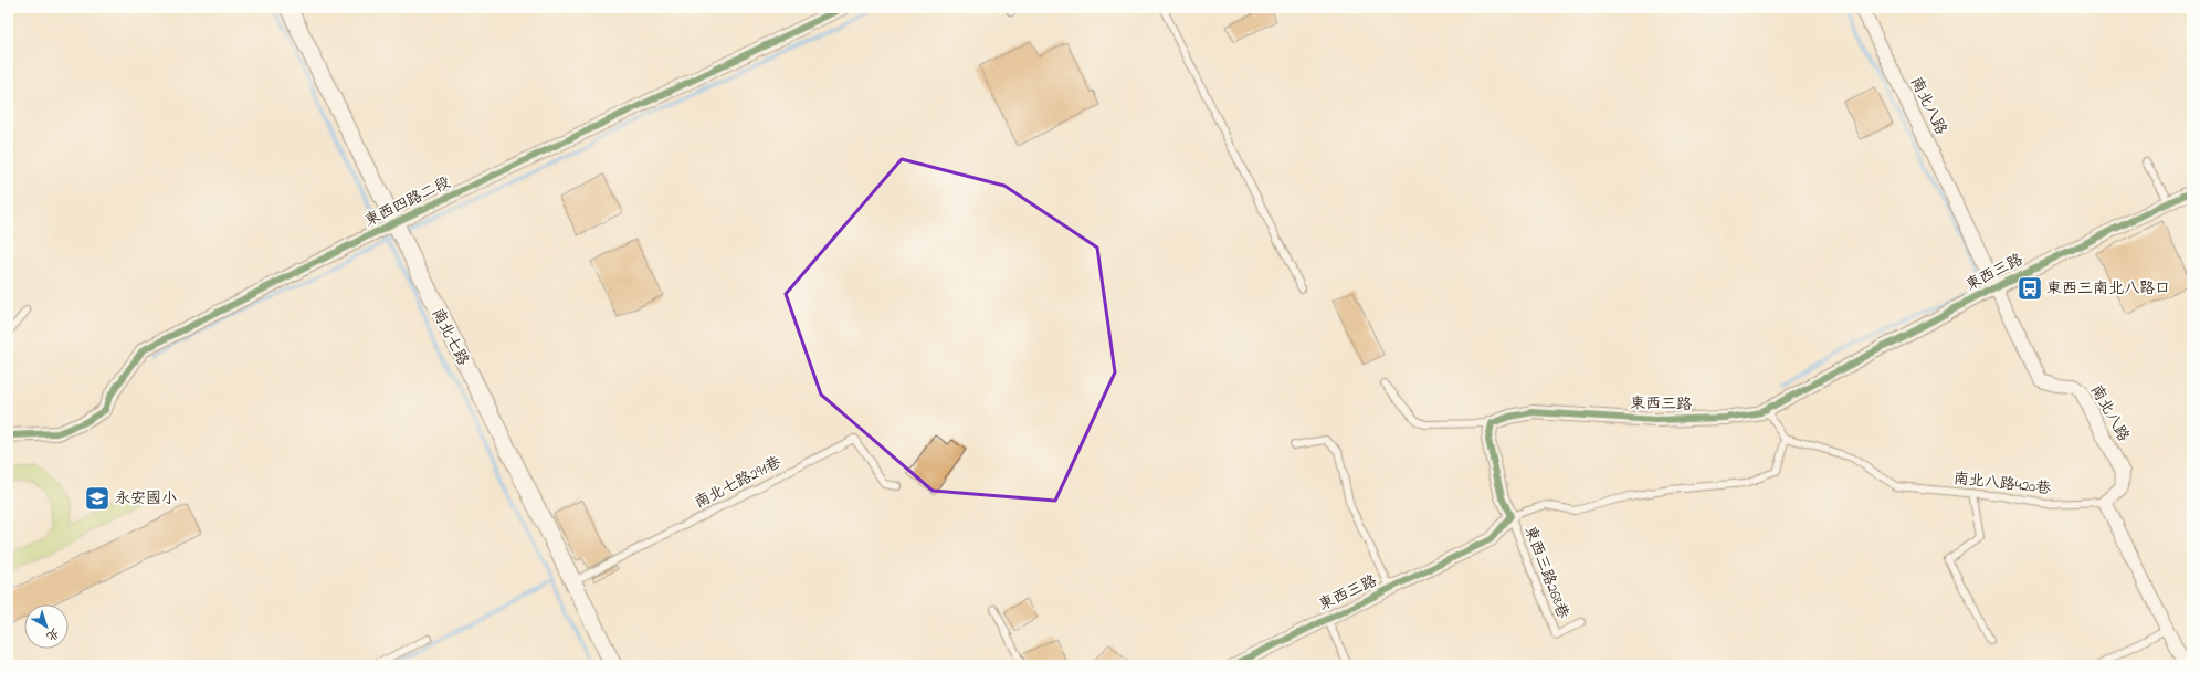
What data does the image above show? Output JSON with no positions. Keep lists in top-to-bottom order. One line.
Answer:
{"streets":{"street":["南北八路","東西四路二段","東西三路","南北七路"],"lane":["南北七路291巷","南北八路420巷","東西三路268巷"]},"crossings":[["南北八路","東西三路"],["南北八路","南北八路420巷"],["東西四路二段","南北七路"],["東西三路","東西三路268巷"],["南北七路","南北七路291巷"]],"places":{"bus stop":["東西三南北八路口"],"school or university":["永安國小"]},"north":"bottom right"}
